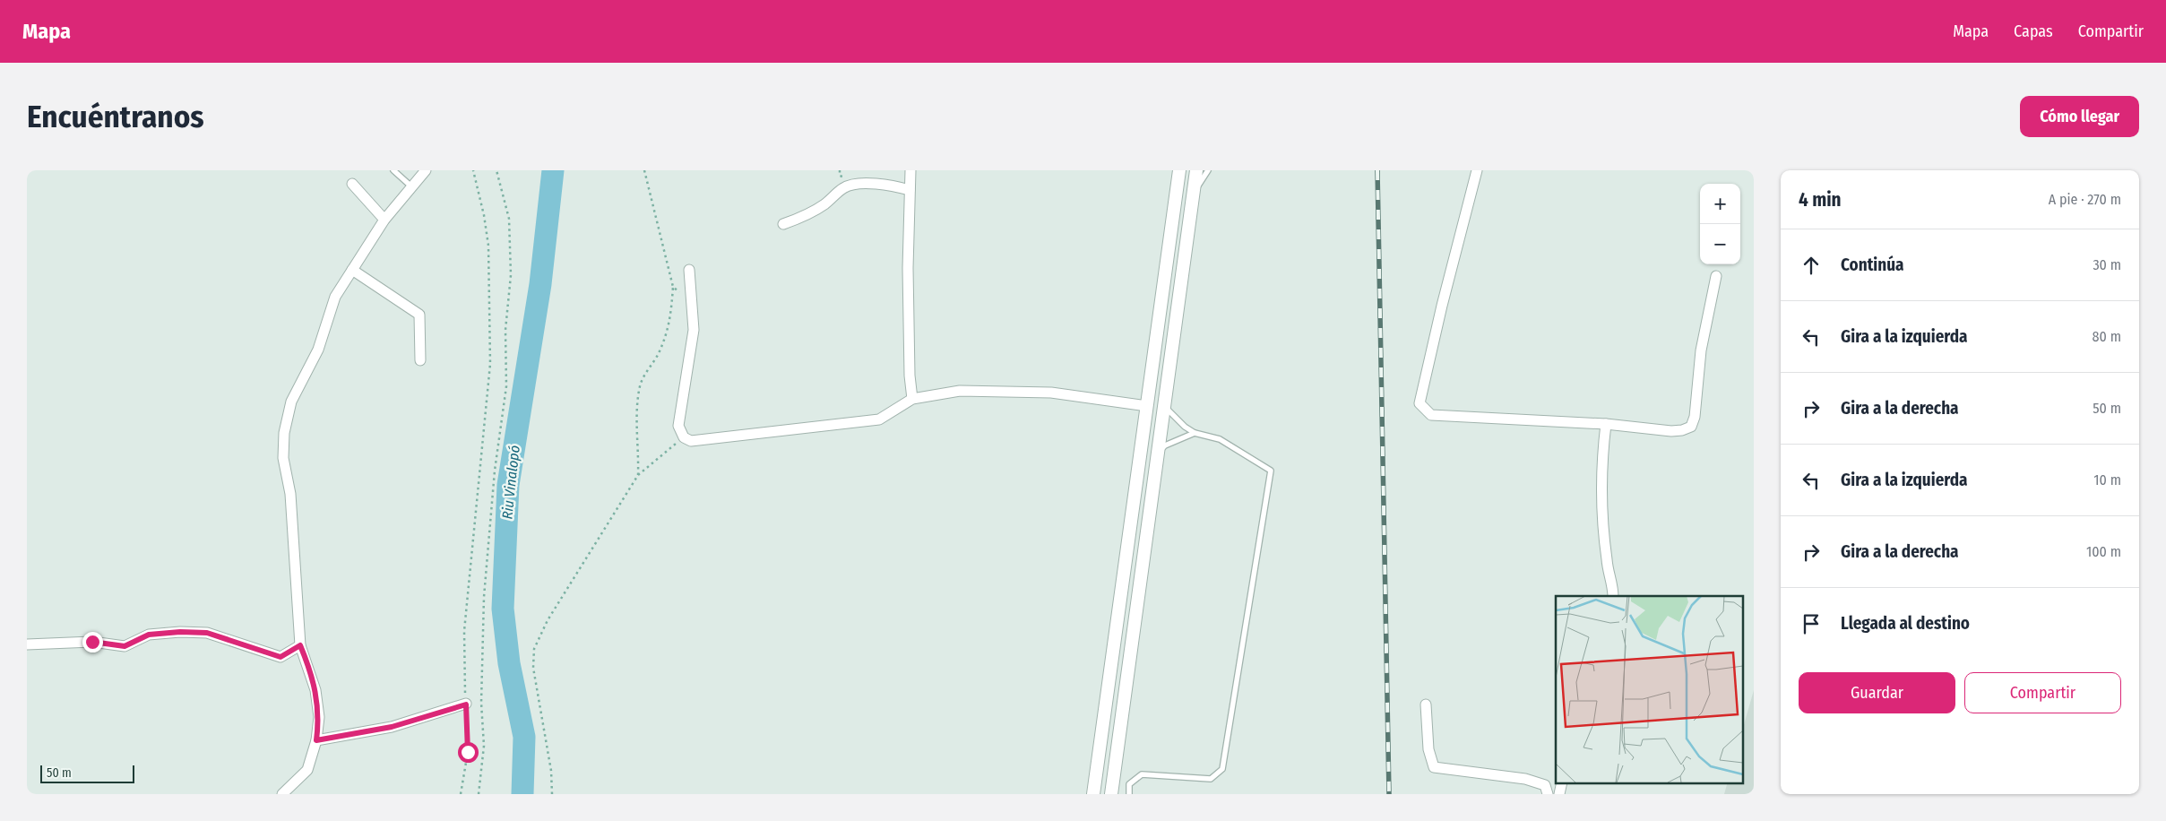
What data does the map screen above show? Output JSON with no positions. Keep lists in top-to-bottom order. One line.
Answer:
{"water":["Riu Vinalopó"],"scale_bar":"50 m","page":{"header":"Mapa","nav":["Mapa","Capas","Compartir"],"buttons":["Cómo llegar",["Guardar","Compartir"]],"title":"Encuéntranos","heading":["4 min","A pie · 270 m"],"map_buttons":["+","−"],"list":[["Continúa","30 m"],["Gira a la izquierda","80 m"],["Gira a la derecha","50 m"],["Gira a la izquierda","10 m"],["Gira a la derecha","100 m"],"Llegada al destino"],"scale":"50 m"}}
